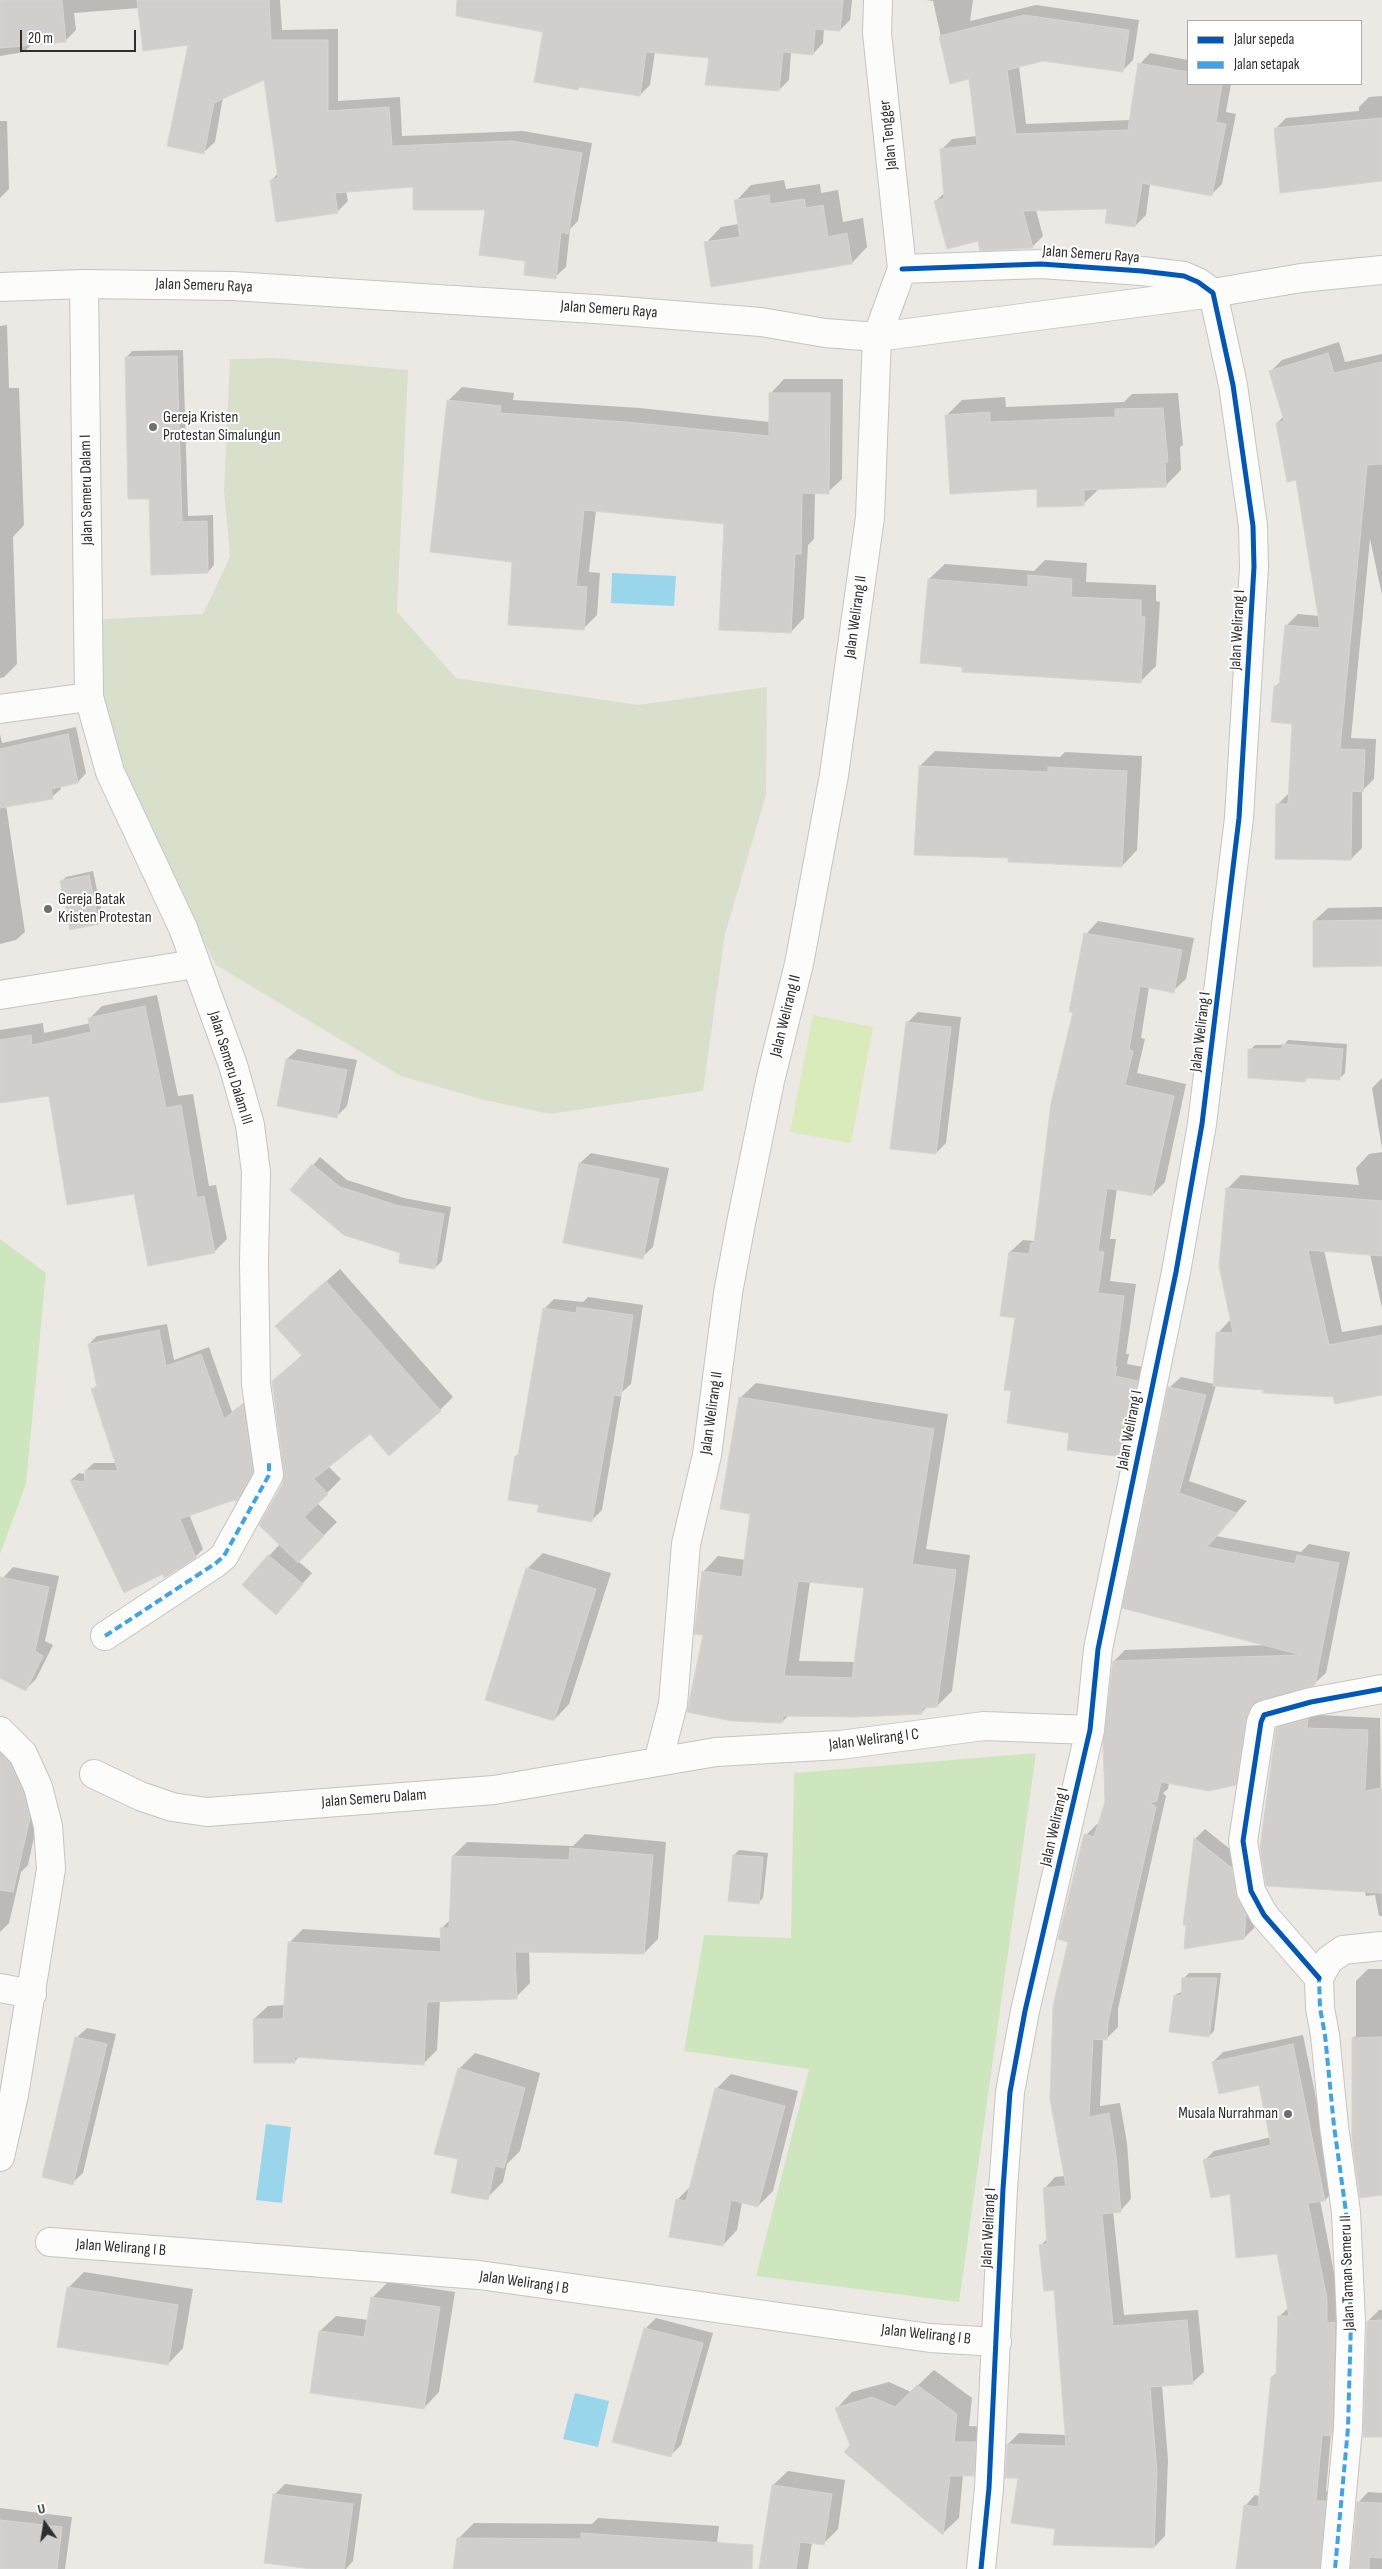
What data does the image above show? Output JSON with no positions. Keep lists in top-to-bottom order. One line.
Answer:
{"streets":{"street":["Jalan Tengger","Jalan Semeru Raya","Jalan Semeru Dalam I","Jalan Welirang II","Jalan Welirang I","Jalan Semeru Dalam III","Jalan Welirang I C","Jalan Semeru Dalam","Jalan Welirang I B","Jalan Taman Semeru II"]},"crossings":[["Jalan Tengger","Jalan Semeru Raya"],["Jalan Tengger","Jalan Welirang II"],["Jalan Semeru Raya","Jalan Semeru Dalam I"],["Jalan Semeru Raya","Jalan Welirang II"],["Jalan Semeru Raya","Jalan Welirang I"],["Jalan Semeru Dalam I","Jalan Semeru Dalam III"],["Jalan Welirang II","Jalan Welirang I C"],["Jalan Welirang II","Jalan Semeru Dalam"],["Jalan Welirang I","Jalan Welirang I C"],["Jalan Welirang I","Jalan Welirang I B"],["Jalan Welirang I C","Jalan Semeru Dalam"]],"places":["Gereja Kristen Protestan Simalungun","Gereja Batak Kristen Protestan","Musala Nurrahman"],"legend":["Jalur sepeda","Jalan setapak"],"scale_bar":"20 m","north":"top"}
